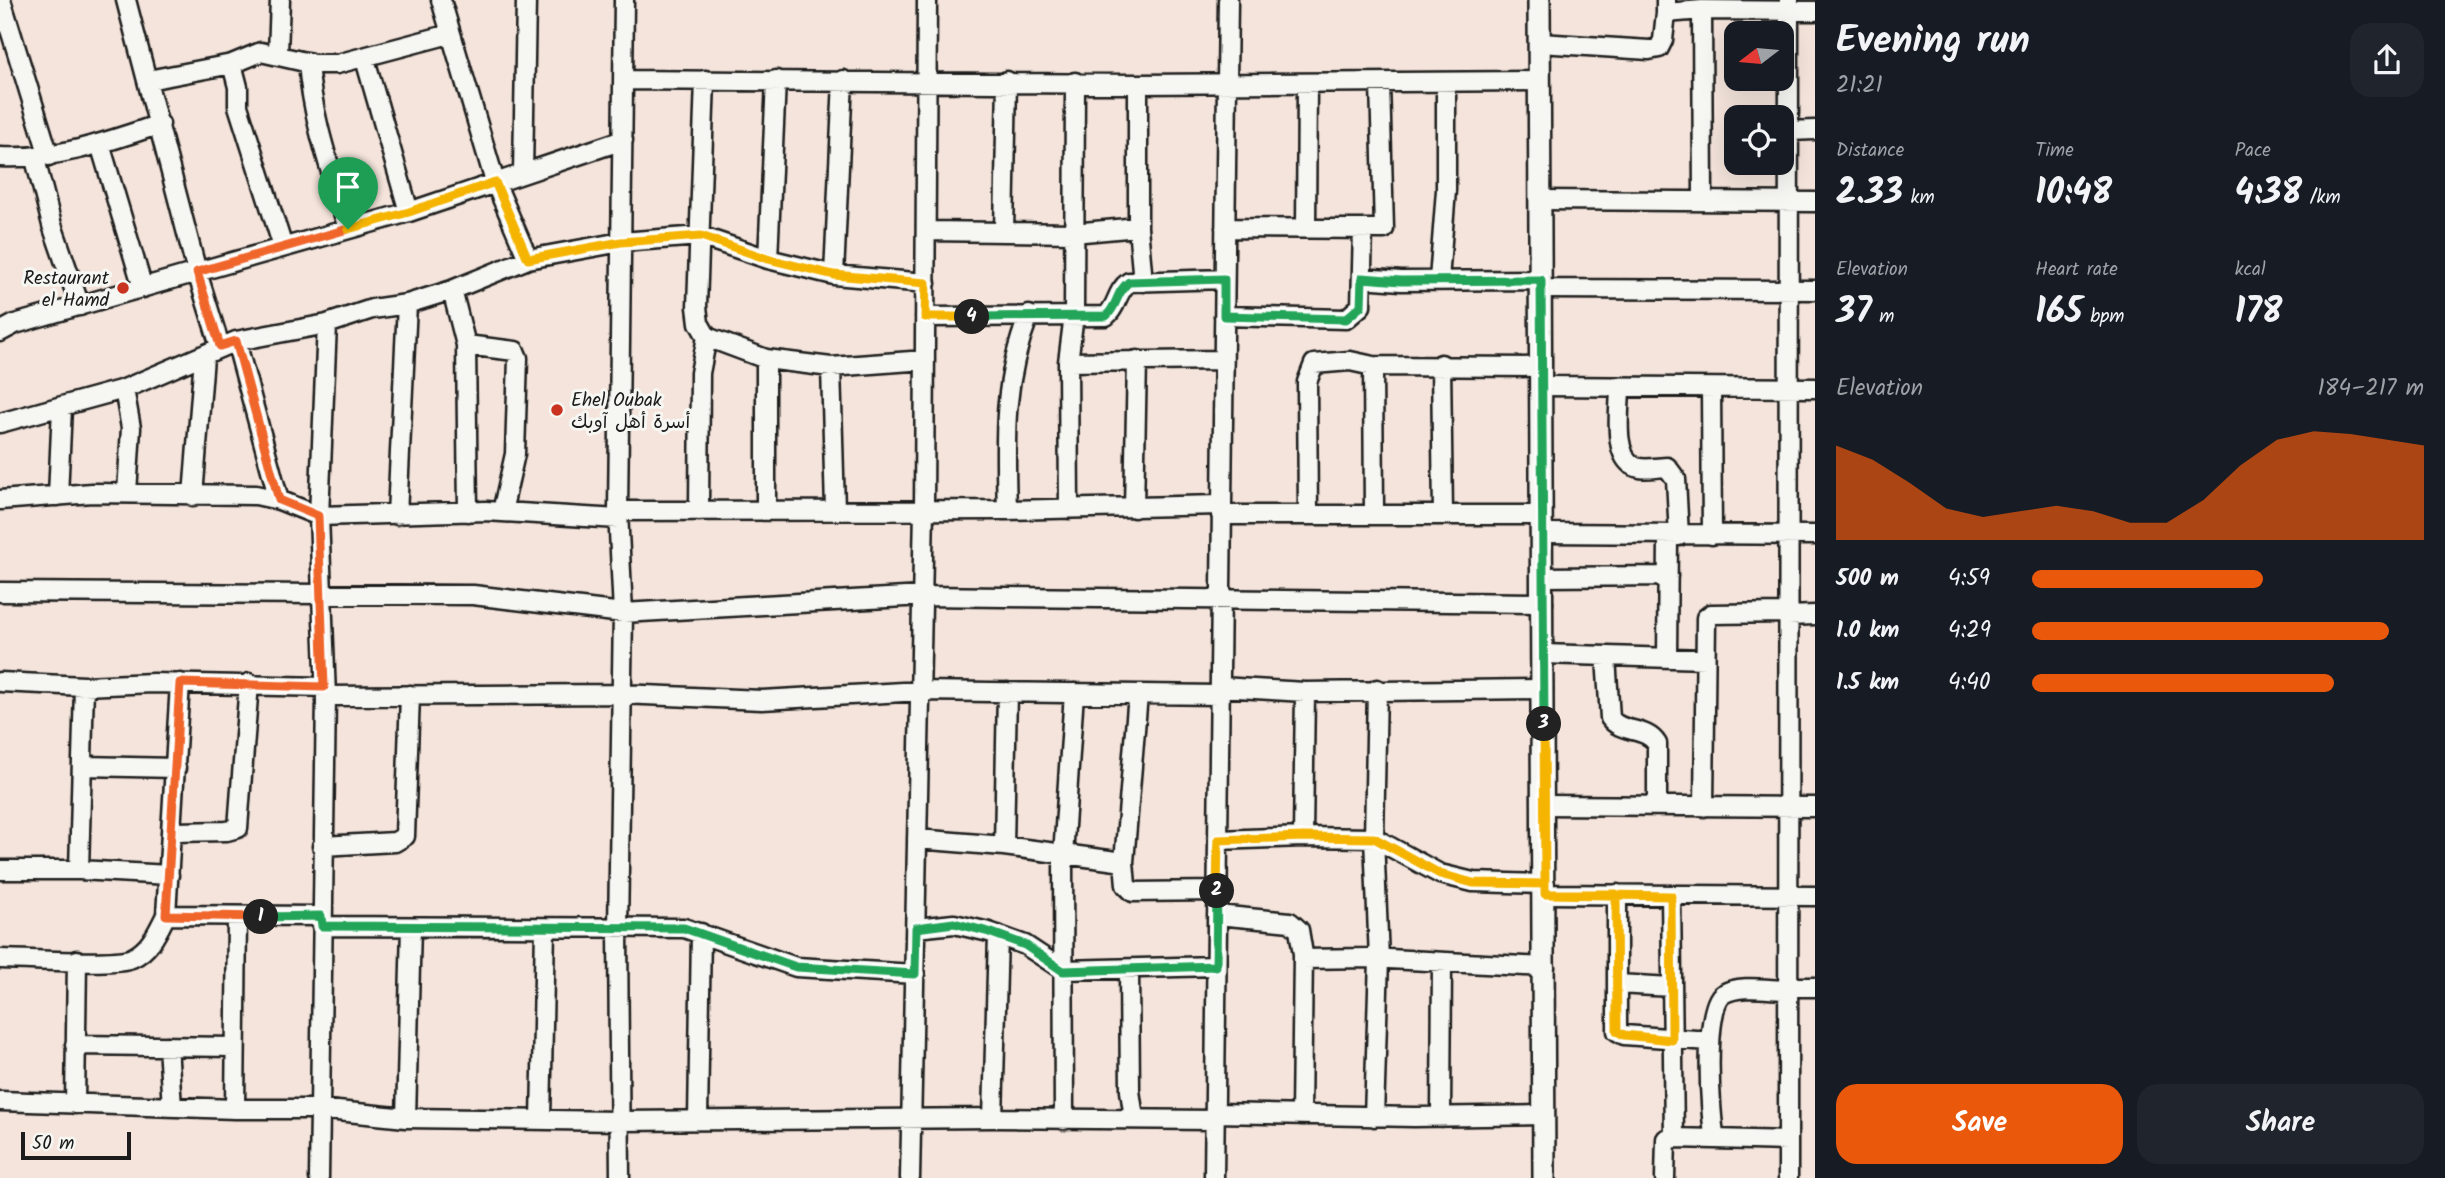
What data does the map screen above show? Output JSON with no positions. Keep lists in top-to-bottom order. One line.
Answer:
{"places":["Restaurant el Hamd","Ehel Oubak أسرة أهل آوبك"],"scale_bar":"50 m","north":"left","page":{"heading":["Evening run","21:21"],"stats":[["Distance","2.33 km"],["Time","10:48"],["Pace","4:38 /km"],["Elevation","37 m"],["Heart rate","165 bpm"],["kcal","178"]],"pins":["4","3","2","1"],"chart":["Elevation","184–217 m"],"list":[{"name":"500 m","note":"4:59"},{"name":"1.0 km","note":"4:29"},{"name":"1.5 km","note":"4:40"}],"buttons":["Save","Share"],"scale":"50 m"}}
